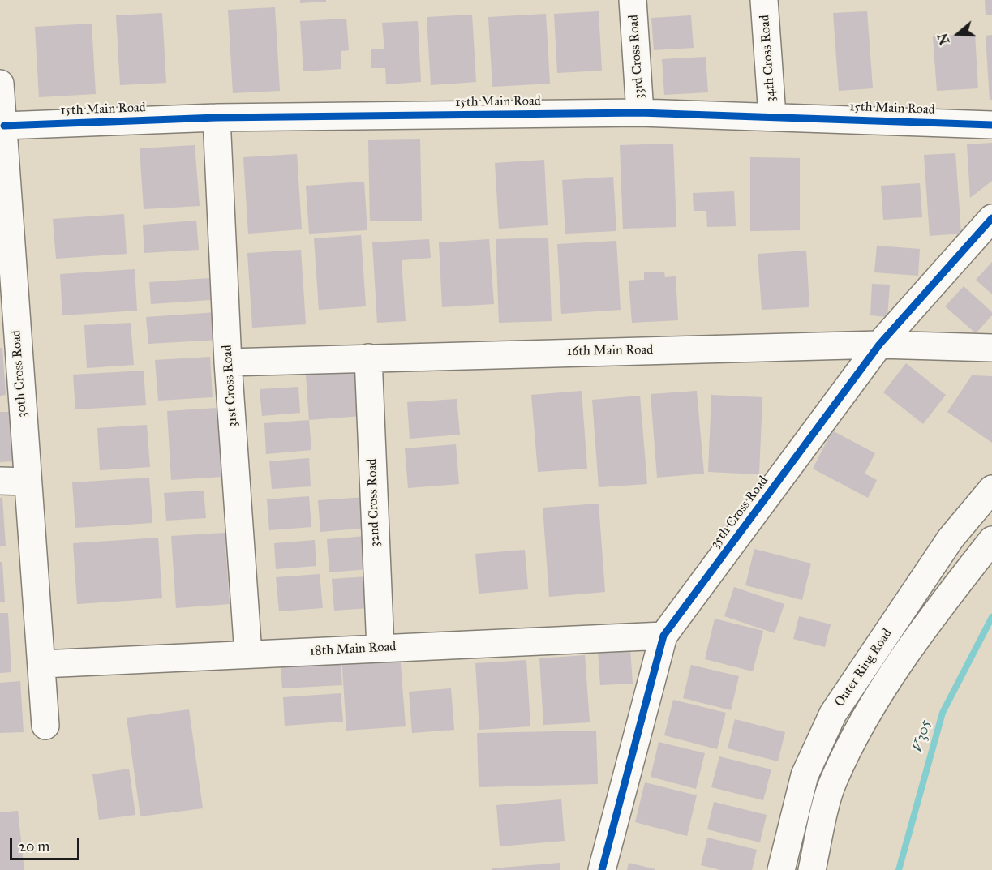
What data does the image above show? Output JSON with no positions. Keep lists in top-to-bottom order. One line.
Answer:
{"streets":{"main road":["33rd Cross Road","34th Cross Road","15th Main Road","16th Main Road","30th Cross Road","31st Cross Road","32nd Cross Road","35th Cross Road","18th Main Road","Outer Ring Road"]},"crossings":[["33rd Cross Road","15th Main Road"],["34th Cross Road","15th Main Road"],["15th Main Road","30th Cross Road"],["15th Main Road","31st Cross Road"],["16th Main Road","31st Cross Road"],["16th Main Road","32nd Cross Road"],["16th Main Road","35th Cross Road"],["30th Cross Road","18th Main Road"],["31st Cross Road","18th Main Road"],["32nd Cross Road","18th Main Road"],["35th Cross Road","18th Main Road"]],"water":["V305"],"scale_bar":"20 m","north":"left"}
